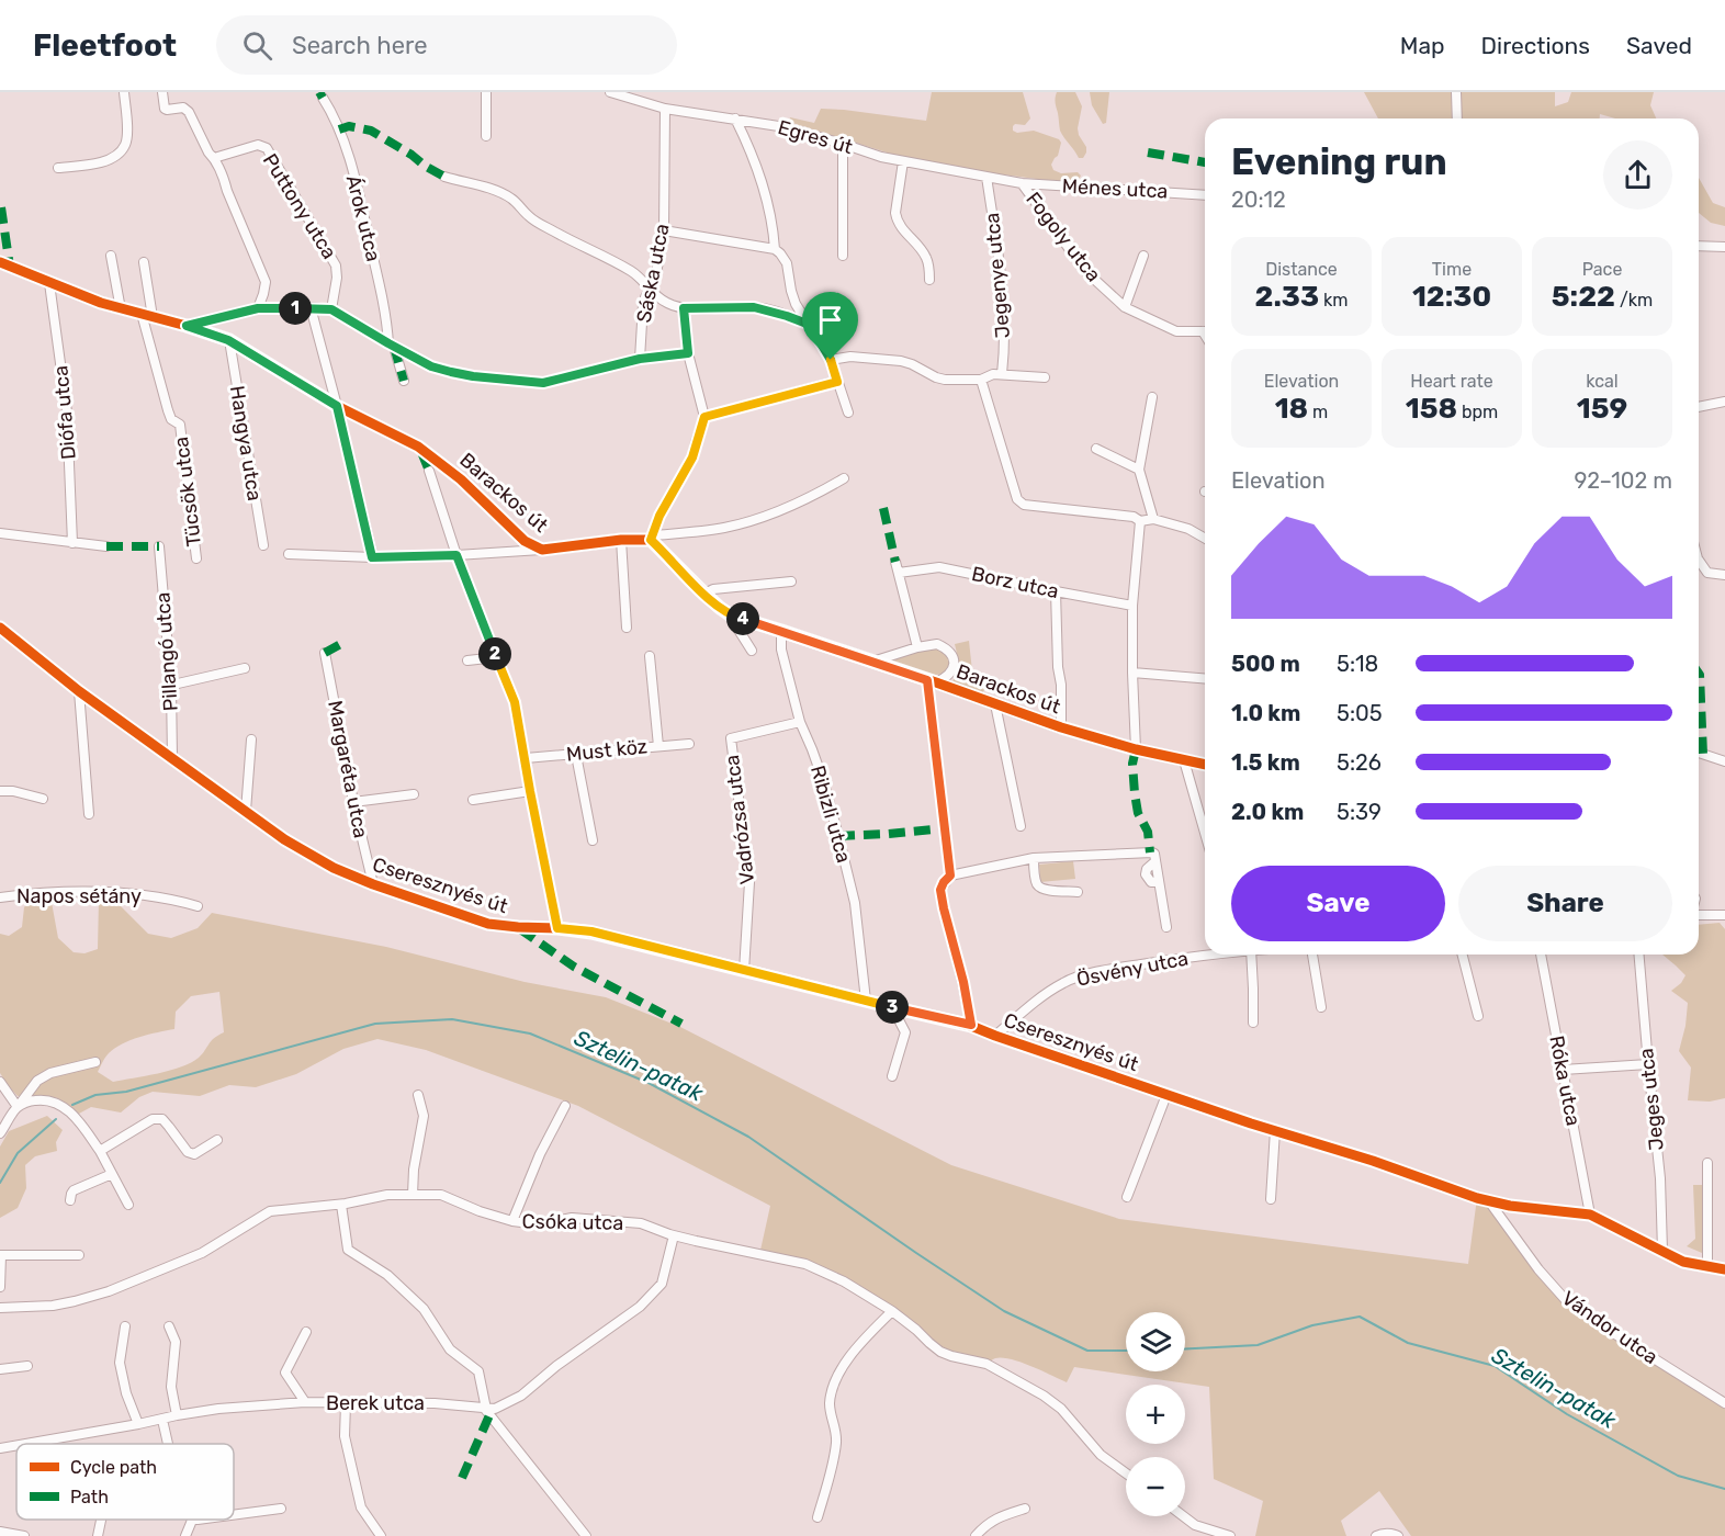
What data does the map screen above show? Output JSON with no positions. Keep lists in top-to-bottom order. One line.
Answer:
{"streets":{"street":["Egres út","Ménes utca","Puttony utca","Árok utca","Fogoly utca","Sáska utca","Jegenye utca","Diófa utca","Hangya utca","Tücsök utca","Barackos út","Borz utca","Pillangó utca","Must köz","Margaréta utca","Ribizli utca","Vadrózsa utca","Cseresznyés út","Napos sétány","Ösvény utca","Róka utca","Jeges utca","Csóka utca","Vándor utca","Berek utca"]},"crossings":[["Egres út","Ménes utca"],["Egres út","Fogoly utca"],["Egres út","Sáska utca"],["Egres út","Jegenye utca"],["Ménes utca","Fogoly utca"],["Diófa utca","Barackos út"],["Hangya utca","Barackos út"],["Tücsök utca","Barackos út"],["Barackos út","Ribizli utca"],["Pillangó utca","Cseresznyés út"],["Margaréta utca","Cseresznyés út"],["Ribizli utca","Vadrózsa utca"],["Ribizli utca","Cseresznyés út"],["Vadrózsa utca","Cseresznyés út"],["Cseresznyés út","Ösvény utca"],["Cseresznyés út","Róka utca"],["Cseresznyés út","Jeges utca"],["Cseresznyés út","Vándor utca"],["Csóka utca","Berek utca"]],"water":["Sztelin-patak"],"legend":["Cycle path","Path"],"page":{"header":"Fleetfoot","search":"Search here","nav":["Map","Directions","Saved"],"heading":["Evening run","20:12"],"stats":[["Distance","2.33 km"],["Time","12:30"],["Pace","5:22 /km"],["Elevation","18 m"],["Heart rate","158 bpm"],["kcal","159"]],"pins":["1","4","2","3"],"chart":["Elevation","92–102 m"],"list":[{"name":"500 m","note":"5:18"},{"name":"1.0 km","note":"5:05"},{"name":"1.5 km","note":"5:26"},{"name":"2.0 km","note":"5:39"}],"buttons":["Save","Share"],"map_buttons":["+","−"]}}
